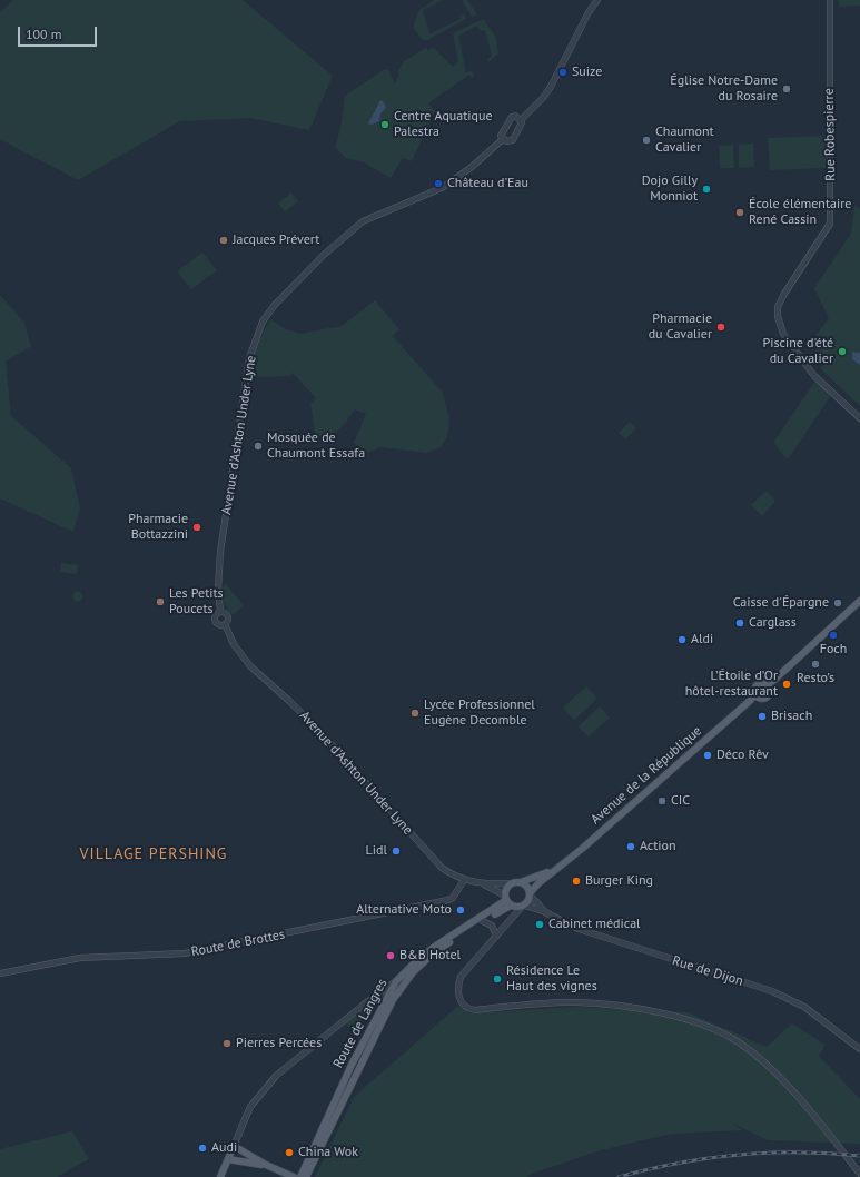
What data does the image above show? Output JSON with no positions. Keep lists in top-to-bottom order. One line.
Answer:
{"streets":{"main road":["Avenue de la République","Route de Langres"],"street":["Rue Robespierre","Avenue d'Ashton Under Lyne","Route de Brottes","Rue de Dijon"]},"crossings":[["Avenue d'Ashton Under Lyne","Avenue de la République"],["Avenue d'Ashton Under Lyne","Route de Brottes"],["Avenue d'Ashton Under Lyne","Rue de Dijon"],["Avenue d'Ashton Under Lyne","Route de Langres"],["Avenue de la République","Rue de Dijon"],["Avenue de la République","Route de Langres"],["Rue de Dijon","Route de Langres"]],"districts":["VILLAGE PERSHING"],"places":["Suize","Église Notre-Dame du Rosaire","Centre Aquatique Palestra","Chaumont Cavalier","Château d'Eau","Dojo Gilly Monniot","École élémentaire René Cassin","Jacques Prévert","Pharmacie du Cavalier","Piscine d'été du Cavalier","Mosquée de Chaumont Essafa","Pharmacie Bottazzini","Les Petits Poucets","Caisse d'Épargne","Carglass","Foch","Aldi","Resto’s","L’Étoile d’Or hôtel-restaurant","Lycée Professionnel Eugène Decomble","Brisach","Déco Rêv","CIC","Action","Lidl","Burger King","Alternative Moto","Cabinet médical","B&B Hotel","Résidence Le Haut des vignes","Pierres Percées","Audi","China Wok"],"scale_bar":"100 m"}
